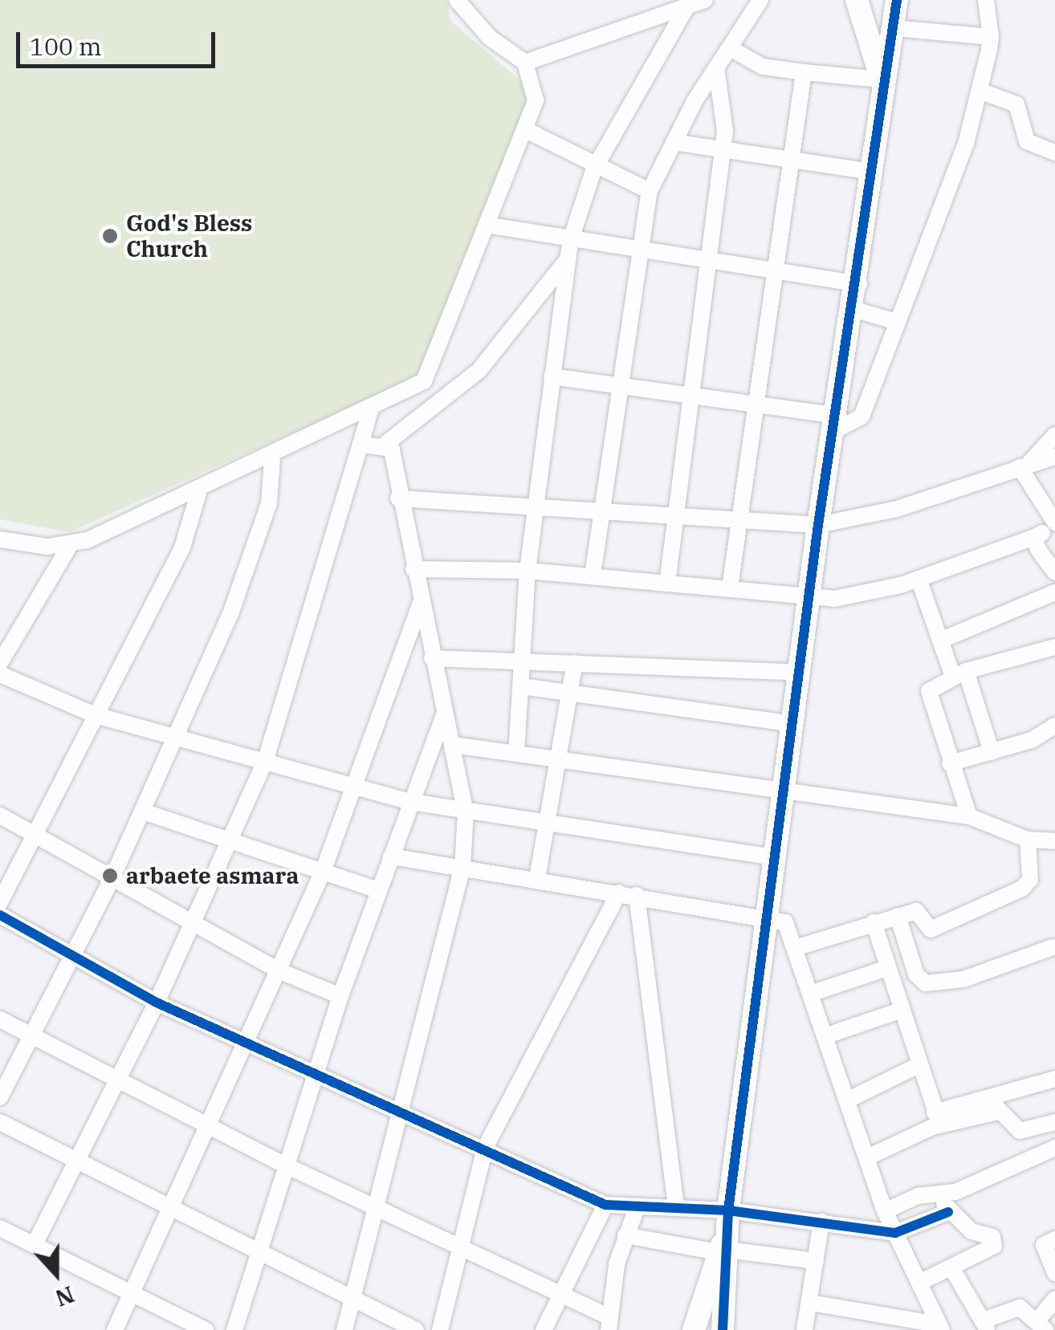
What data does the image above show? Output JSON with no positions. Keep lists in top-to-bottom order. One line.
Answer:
{"places":["God's Bless Church","arbaete asmara"],"scale_bar":"100 m","north":"bottom"}
